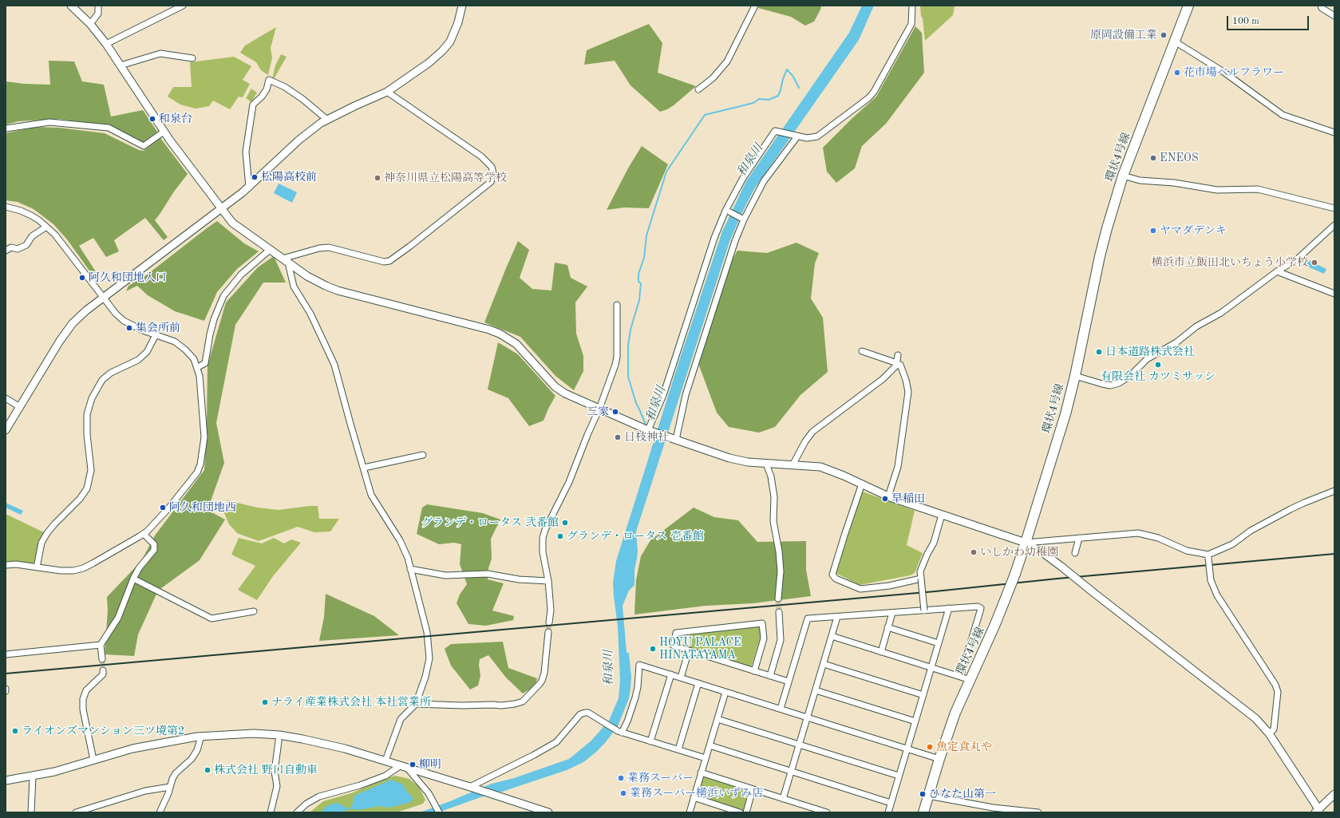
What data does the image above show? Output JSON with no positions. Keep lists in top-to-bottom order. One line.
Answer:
{"streets":{"main road":["環状4号線"]},"water":["和泉川"],"places":["原岡設備工業","花市場ベルフラワー","和泉台","ENEOS","松陽高校前","神奈川県立松陽高等学校","ヤマダデンキ","横浜市立飯田北いちょう小学校","阿久和団地入口","集会所前","日本道路株式会社","有限会社 カツミサッシ","三家","日枝神社","早稲田","阿久和団地西","グランデ・ロータス 弐番館","グランデ・ロータス 壱番館","いしかわ幼稚園","HOYU PALACE HINATAYAMA","ナライ産業株式会社 本社営業所","ライオンズマンション三ツ境第2","魚定食丸や","柳明","株式会社 野口自動車","業務スーパー","業務スーパー横浜いずみ店","ひなた山第一"],"scale_bar":"100 m"}
